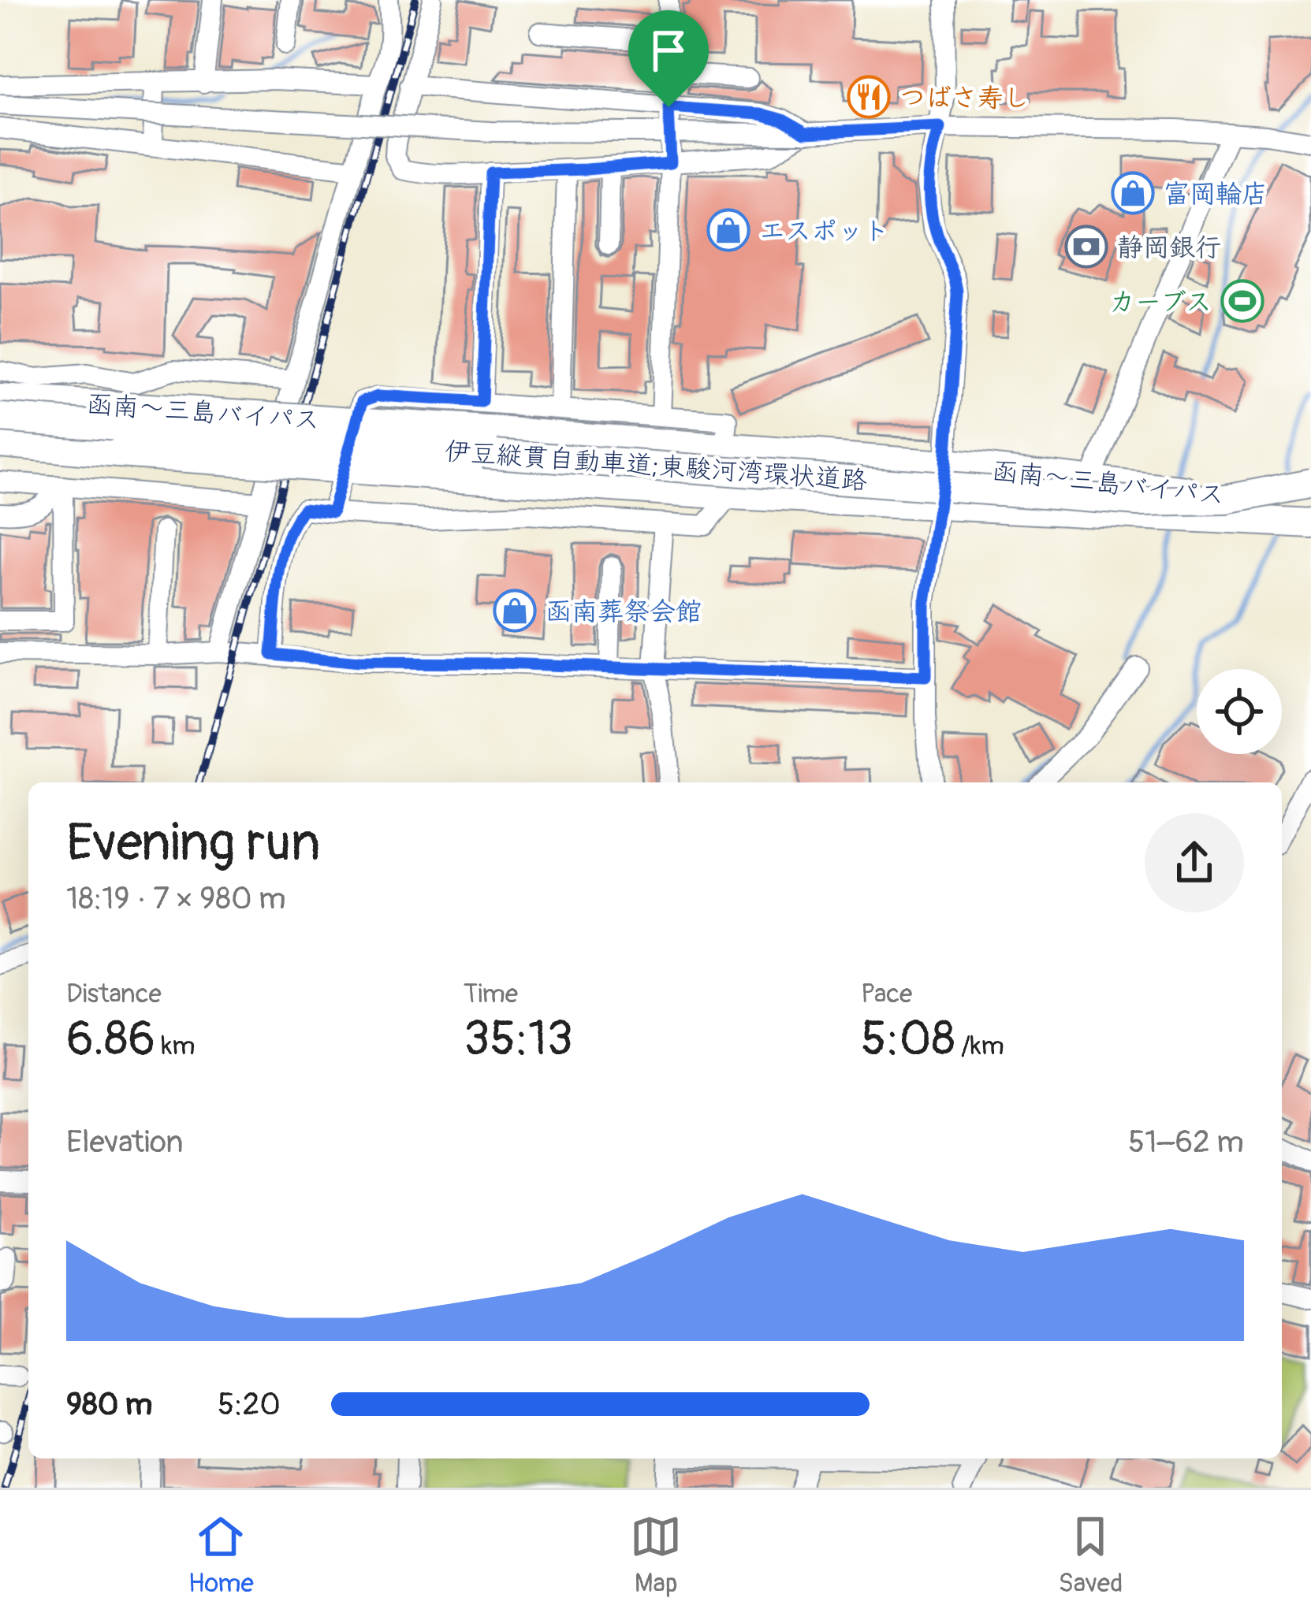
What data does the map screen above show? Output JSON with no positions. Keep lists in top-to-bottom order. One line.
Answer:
{"streets":{"highway":["函南～三島バイパス","伊豆縦貫自動車道;東駿河湾環状道路"]},"places":{"restaurant":["つばさ寿し"],"shop":["富岡輪店","エスポット","函南葬祭会館"],"bank":["静岡銀行"],"sports":["カーブス"]},"page":{"heading":["Evening run","18:19 · 7 × 980 m"],"stats":[["Distance","6.86 km"],["Time","35:13"],["Pace","5:08 /km"]],"chart":["Elevation","51–62 m"],"list":[{"name":"980 m","note":"5:20"}],"tabs":["Home","Map","Saved"]}}
